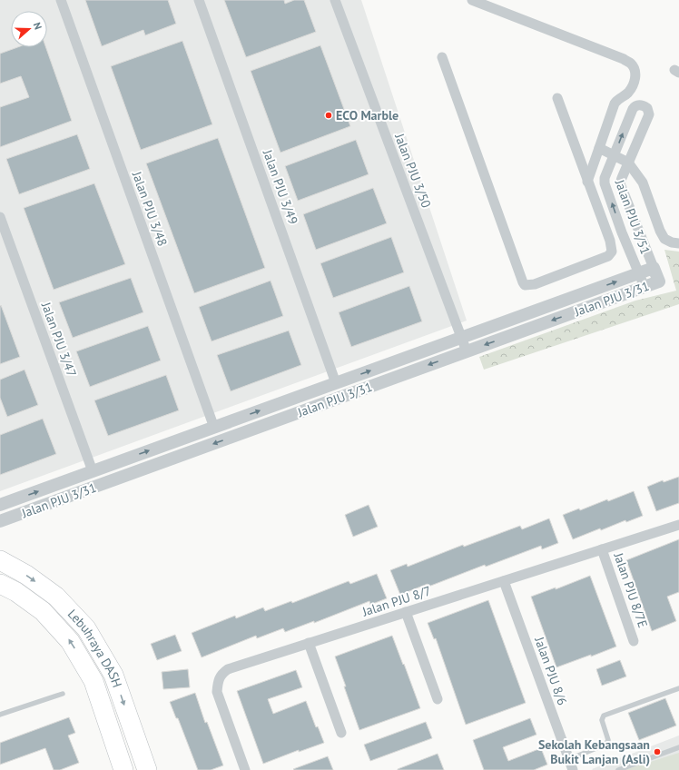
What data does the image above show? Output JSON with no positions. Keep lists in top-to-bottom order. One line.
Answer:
{"streets":{"highway":["Lebuhraya DASH"],"street":["Jalan PJU 3/50","Jalan PJU 3/49","Jalan PJU 3/48","Jalan PJU 3/51","Jalan PJU 3/31","Jalan PJU 3/47","Jalan PJU 8/7E","Jalan PJU 8/7","Jalan PJU 8/6"]},"crossings":[["Jalan PJU 3/50","Jalan PJU 3/31"],["Jalan PJU 3/49","Jalan PJU 3/31"],["Jalan PJU 3/48","Jalan PJU 3/31"],["Jalan PJU 3/51","Jalan PJU 3/31"],["Jalan PJU 3/31","Jalan PJU 3/47"],["Jalan PJU 8/7E","Jalan PJU 8/7"],["Jalan PJU 8/7","Jalan PJU 8/6"]],"places":["ECO Marble","Sekolah Kebangsaan Bukit Lanjan (Asli)"],"north":"right"}
